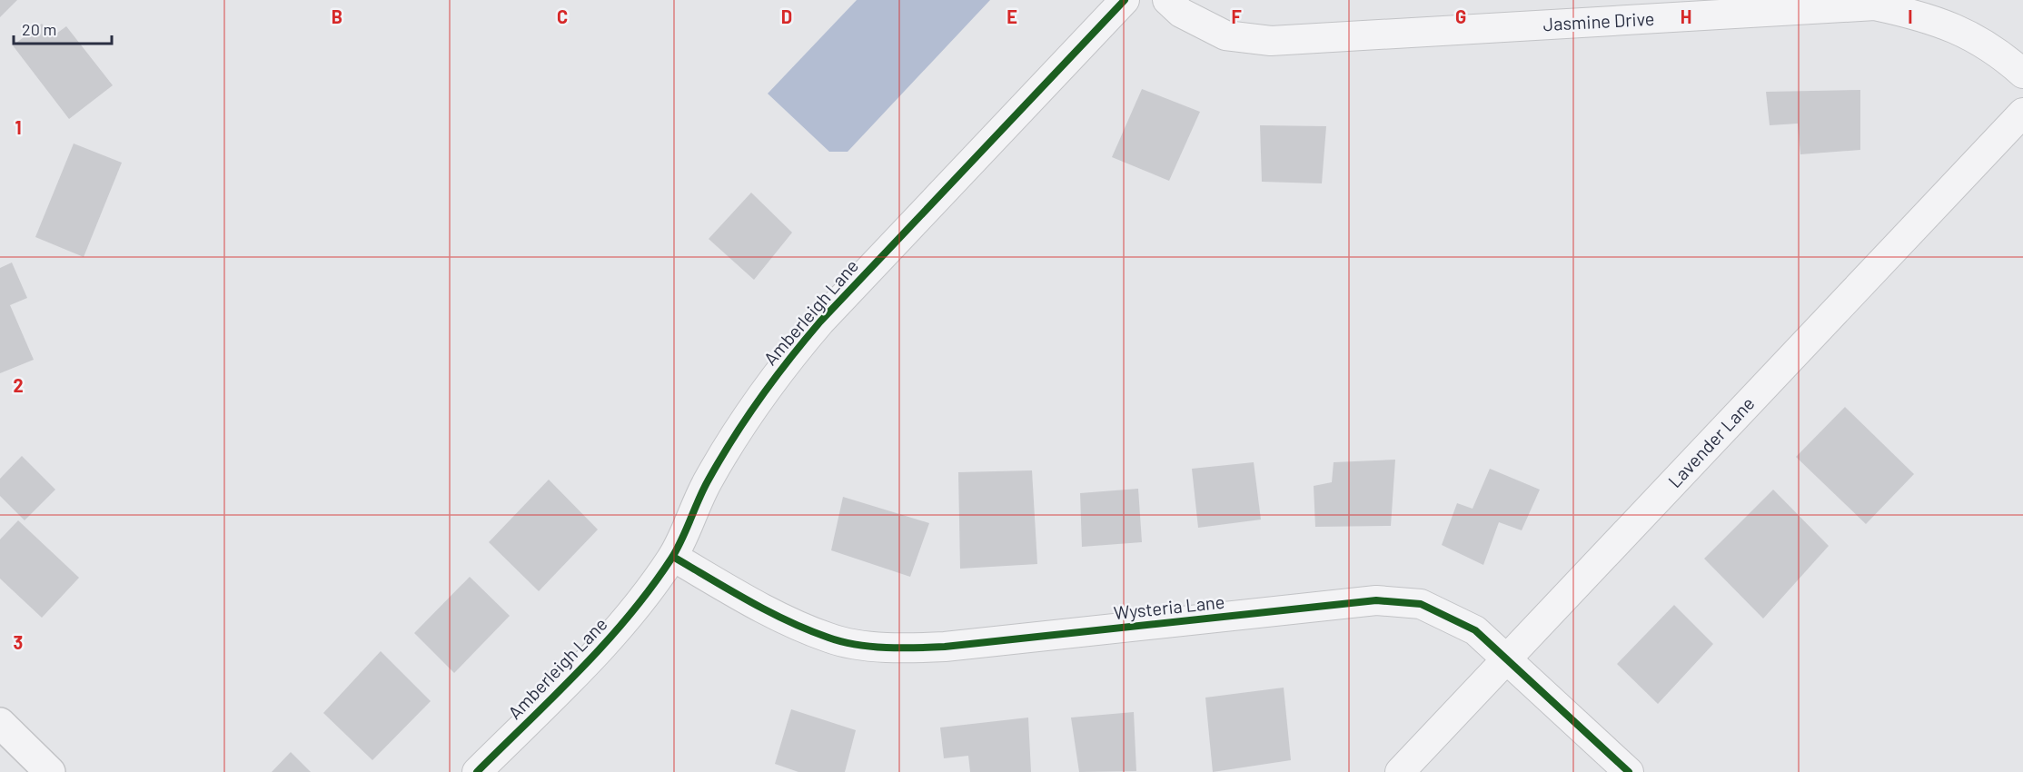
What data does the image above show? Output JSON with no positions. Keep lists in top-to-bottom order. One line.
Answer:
{"streets":{"street":["Jasmine Drive","Amberleigh Lane","Lavender Lane","Wysteria Lane"]},"crossings":[["Amberleigh Lane","Wysteria Lane"],["Lavender Lane","Wysteria Lane"]],"scale_bar":"20 m","grid":{"columns":["B","C","D","E","F","G","H","I"],"rows":["1","2","3"]}}
